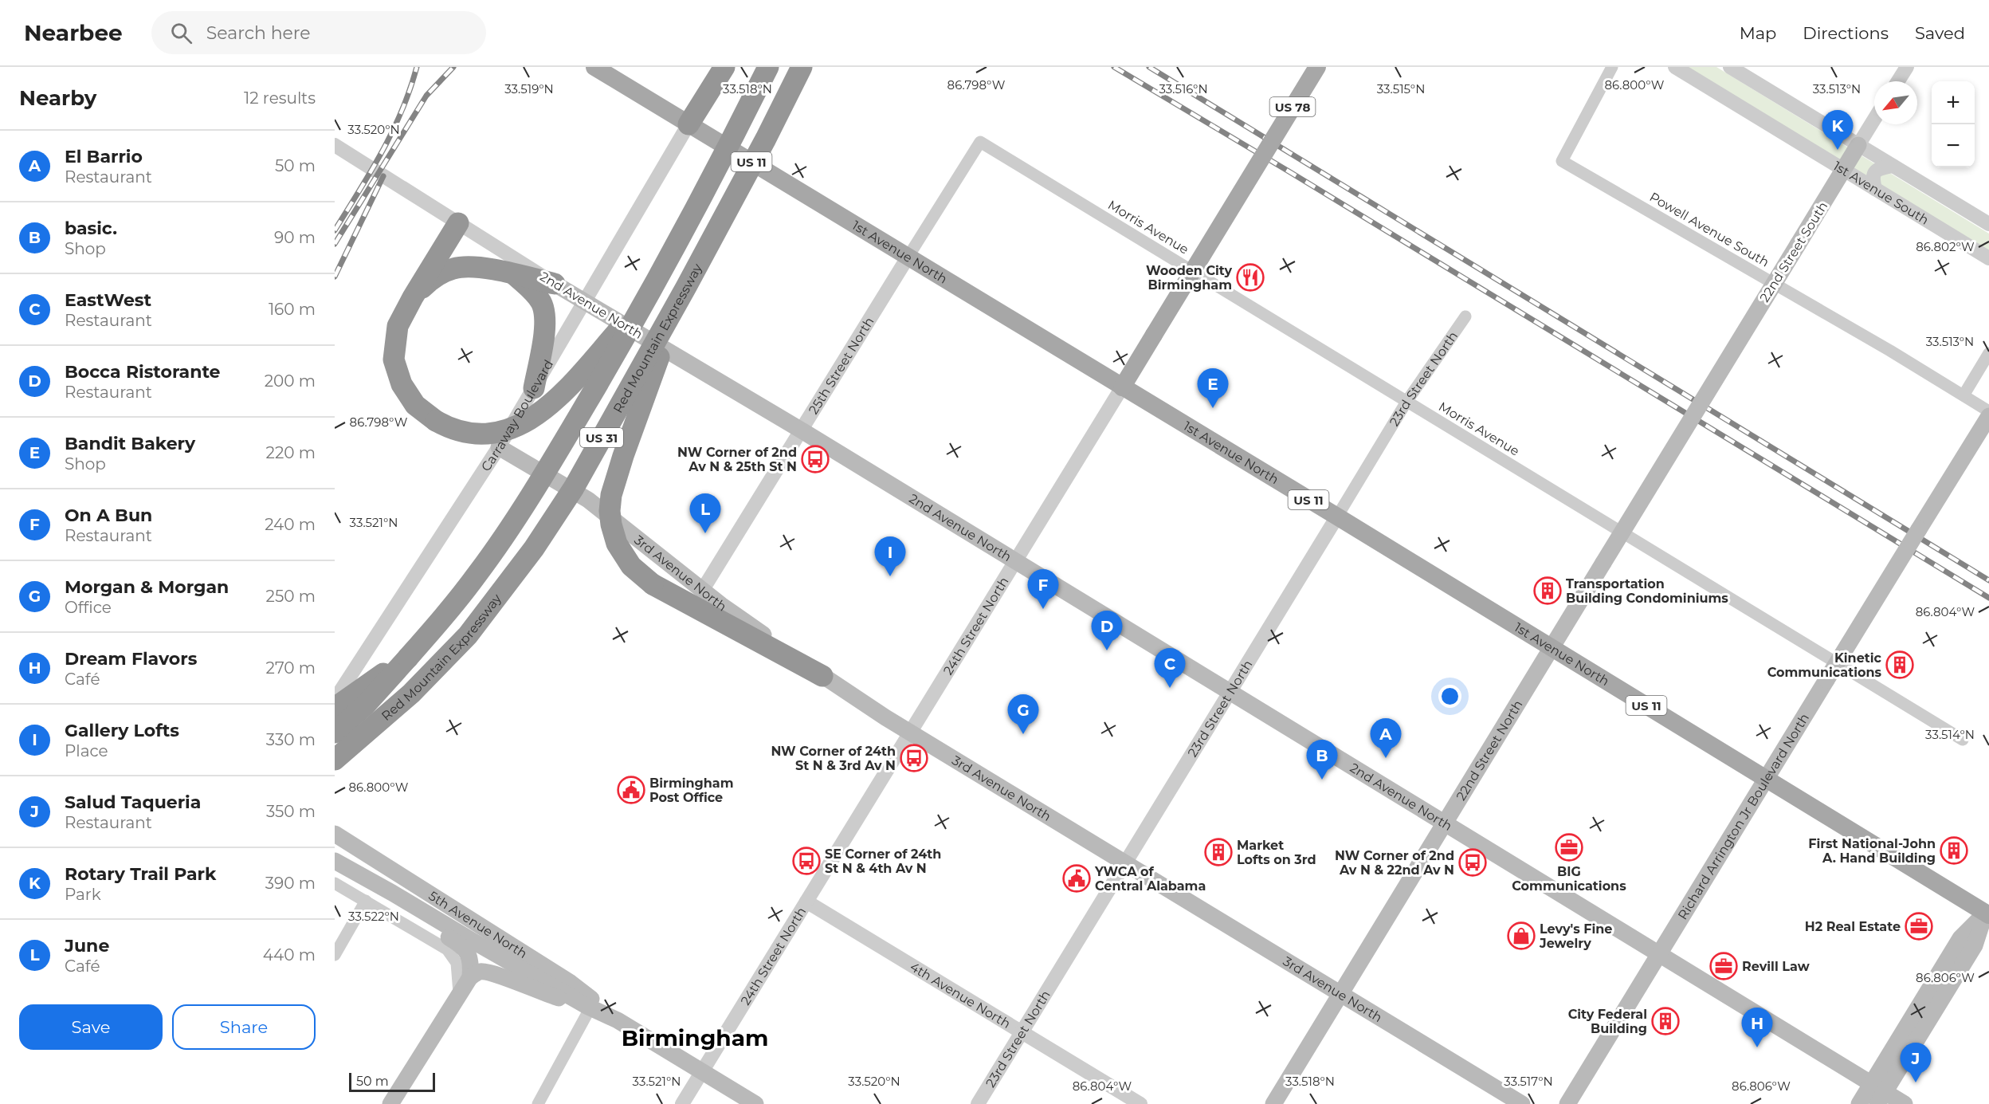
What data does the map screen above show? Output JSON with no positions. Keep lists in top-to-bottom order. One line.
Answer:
{"streets":{"highway":["Red Mountain Expressway","US 31"],"main road":["US 78","US 11","22nd Street South","1st Avenue North","2nd Avenue North","3rd Avenue North","24th Street North","22nd Street North","Richard Arrington Jr Boulevard North","5th Avenue North"],"street":["1st Avenue South","Morris Avenue","Powell Avenue South","25th Street North","23rd Street North","Carraway Boulevard","4th Avenue North"]},"crossings":[["1st Avenue South","22nd Street South"],["Morris Avenue","25th Street North"],["Morris Avenue","23rd Street North"],["22nd Street South","22nd Street North"],["1st Avenue North","25th Street North"],["1st Avenue North","23rd Street North"],["1st Avenue North","Carraway Boulevard"],["1st Avenue North","24th Street North"],["1st Avenue North","22nd Street North"],["1st Avenue North","Richard Arrington Jr Boulevard North"],["2nd Avenue North","25th Street North"],["2nd Avenue North","23rd Street North"],["2nd Avenue North","Carraway Boulevard"],["2nd Avenue North","24th Street North"],["2nd Avenue North","22nd Street North"],["2nd Avenue North","Richard Arrington Jr Boulevard North"],["25th Street North","3rd Avenue North"],["23rd Street North","3rd Avenue North"],["23rd Street North","4th Avenue North"],["Carraway Boulevard","3rd Avenue North"],["3rd Avenue North","24th Street North"],["3rd Avenue North","22nd Street North"],["24th Street North","5th Avenue North"],["24th Street North","4th Avenue North"]],"districts":["Birmingham"],"places":{"restaurant":["Wooden City Birmingham"],"bus stop":["NW Corner of 2nd Av N & 25th St N","NW Corner of 24th St N & 3rd Av N","SE Corner of 24th St N & 4th Av N","NW Corner of 2nd Av N & 22nd Av N"],"building":["Transportation Building Condominiums","Kinetic Communications","First National-John A. Hand Building","Market Lofts on 3rd","City Federal Building"],"public building":["Birmingham Post Office","YWCA of Central Alabama"],"office":["BIG Communications","H2 Real Estate","Revill Law"],"shop":["Levy's Fine Jewelry"]},"scale_bar":"50 m","north":"bottom left","page":{"header":"Nearbee","search":"Search here","nav":["Map","Directions","Saved"],"heading":["Nearby","12 results"],"map_buttons":["+","−"],"pins":["K","E","L","I","F","D","C","G","A","B","H","J"],"list":[{"mark":"A","name":"El Barrio","note":"Restaurant","value":"50 m"},{"mark":"B","name":"basic.","note":"Shop","value":"90 m"},{"mark":"C","name":"EastWest","note":"Restaurant","value":"160 m"},{"mark":"D","name":"Bocca Ristorante","note":"Restaurant","value":"200 m"},{"mark":"E","name":"Bandit Bakery","note":"Shop","value":"220 m"},{"mark":"F","name":"On A Bun","note":"Restaurant","value":"240 m"},{"mark":"G","name":"Morgan & Morgan","note":"Office","value":"250 m"},{"mark":"H","name":"Dream Flavors","note":"Café","value":"270 m"},{"mark":"I","name":"Gallery Lofts","note":"Place","value":"330 m"},{"mark":"J","name":"Salud Taqueria","note":"Restaurant","value":"350 m"},{"mark":"K","name":"Rotary Trail Park","note":"Park","value":"390 m"},{"mark":"L","name":"June","note":"Café","value":"440 m"}],"buttons":["Save","Share"],"scale":"50 m"},"coordinates":["86.800°W","86.798°W","33.519°N","33.518°N","33.516°N","33.515°N","33.513°N","33.520°N","86.802°W","33.521°N","86.804°W","33.514°N","33.522°N","86.806°W","33.517°N"]}
